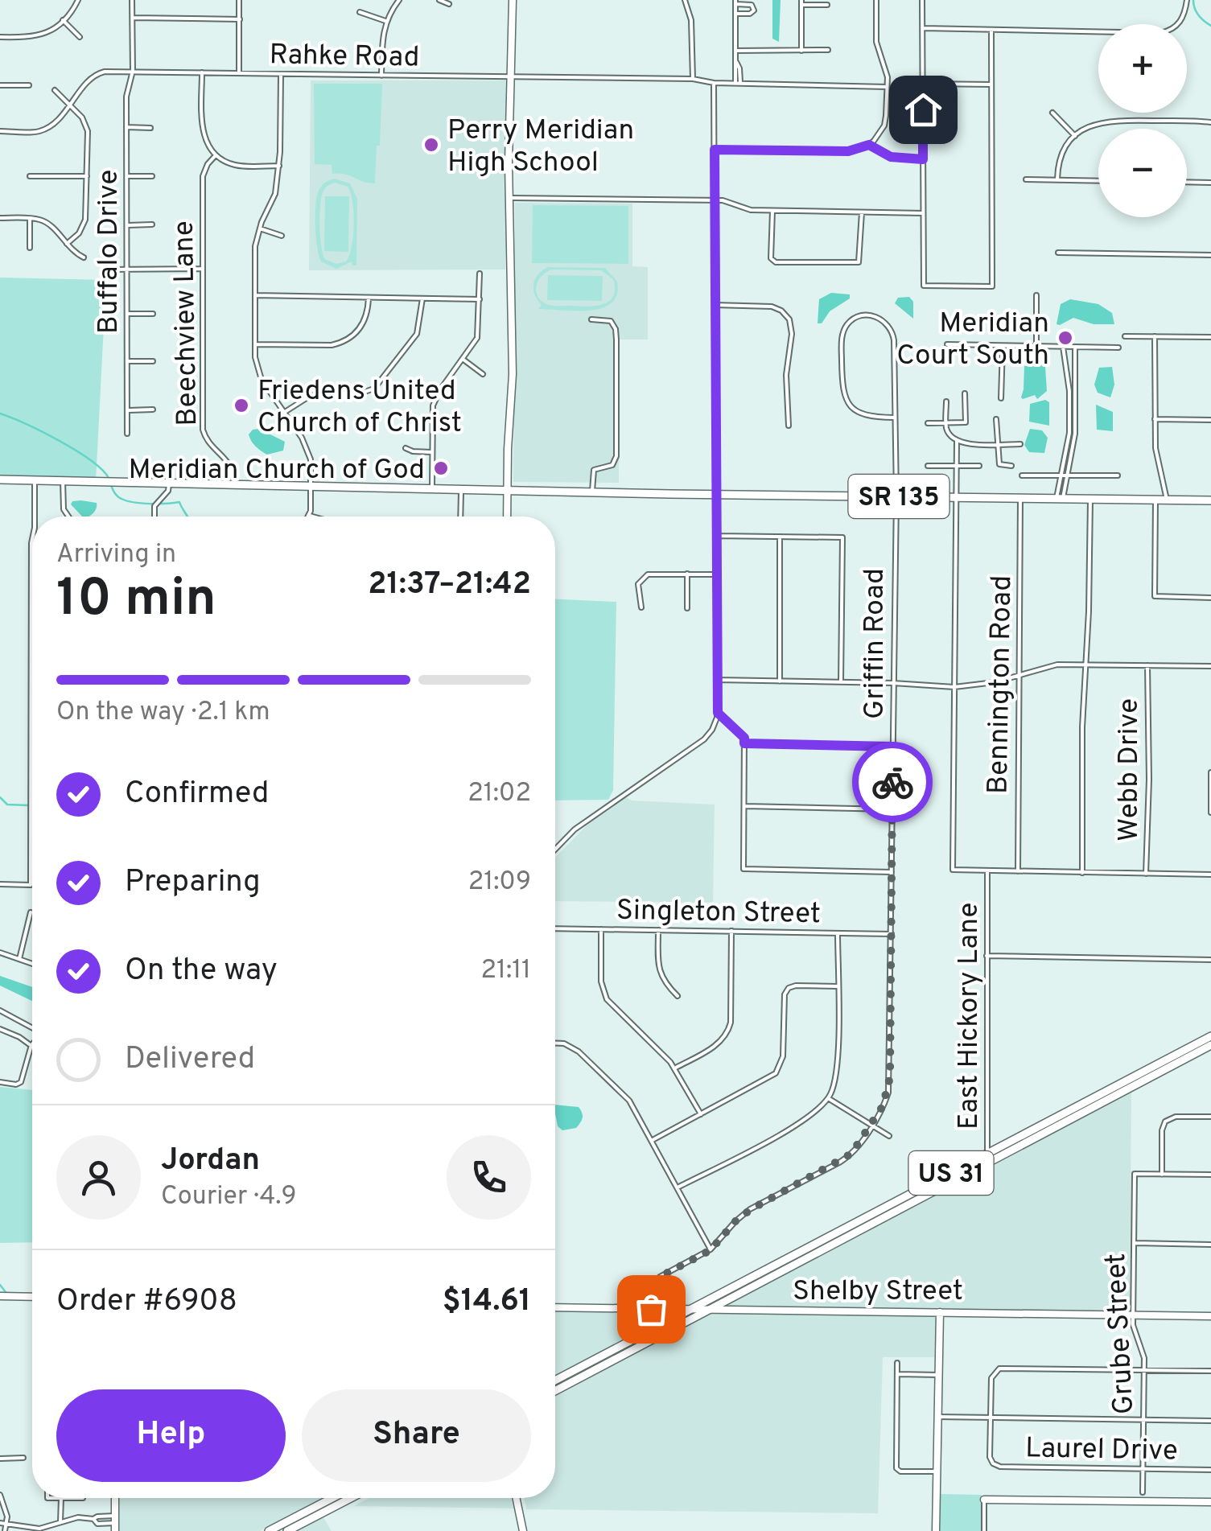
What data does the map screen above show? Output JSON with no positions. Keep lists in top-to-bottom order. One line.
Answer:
{"streets":{"main road":["SR 135","US 31"],"street":["Rahke Road","Buffalo Drive","Beechview Lane","Griffin Road","Bennington Road","Webb Drive","Singleton Street","East Hickory Lane","Shelby Street","Grube Street","Laurel Drive"]},"crossings":[["Rahke Road","Buffalo Drive"],["Beechview Lane","SR 135"],["SR 135","Griffin Road"],["SR 135","Bennington Road"],["SR 135","East Hickory Lane"],["Griffin Road","Singleton Street"],["East Hickory Lane","US 31"],["US 31","Shelby Street"],["Shelby Street","Grube Street"],["Grube Street","Laurel Drive"]],"places":["Perry Meridian High School","Meridian Court South","Friedens United Church of Christ","Meridian Church of God"],"page":{"map_buttons":["+","−"],"heading":["10 min","Arriving in","21:37–21:42"],"panel":["Jordan","Courier · 4.9","Order #6908","$14.61"],"bar":"On the way · 2.1 km","list":[["Confirmed","21:02"],["Preparing","21:09"],["On the way","21:11"],"Delivered"],"buttons":["Help","Share"]}}
